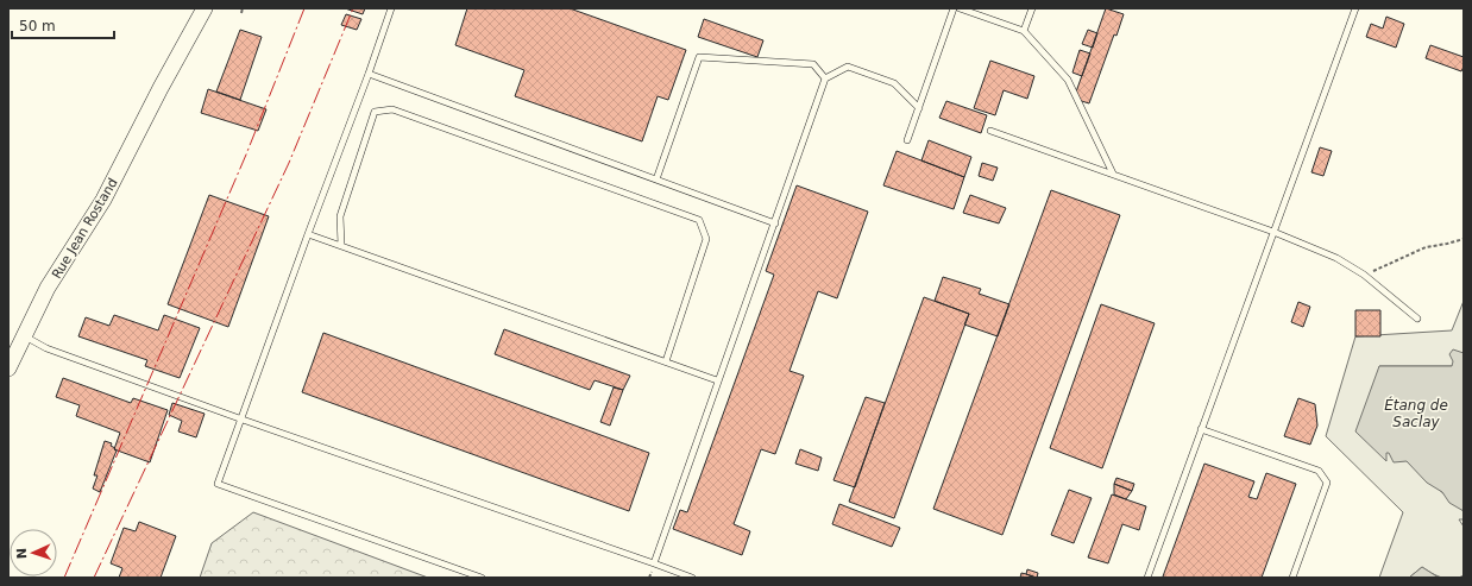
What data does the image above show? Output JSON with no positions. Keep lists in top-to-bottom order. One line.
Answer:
{"streets":{"street":["Rue Jean Rostand"]},"water":["Étang de Saclay"],"scale_bar":"50 m","north":"left"}
